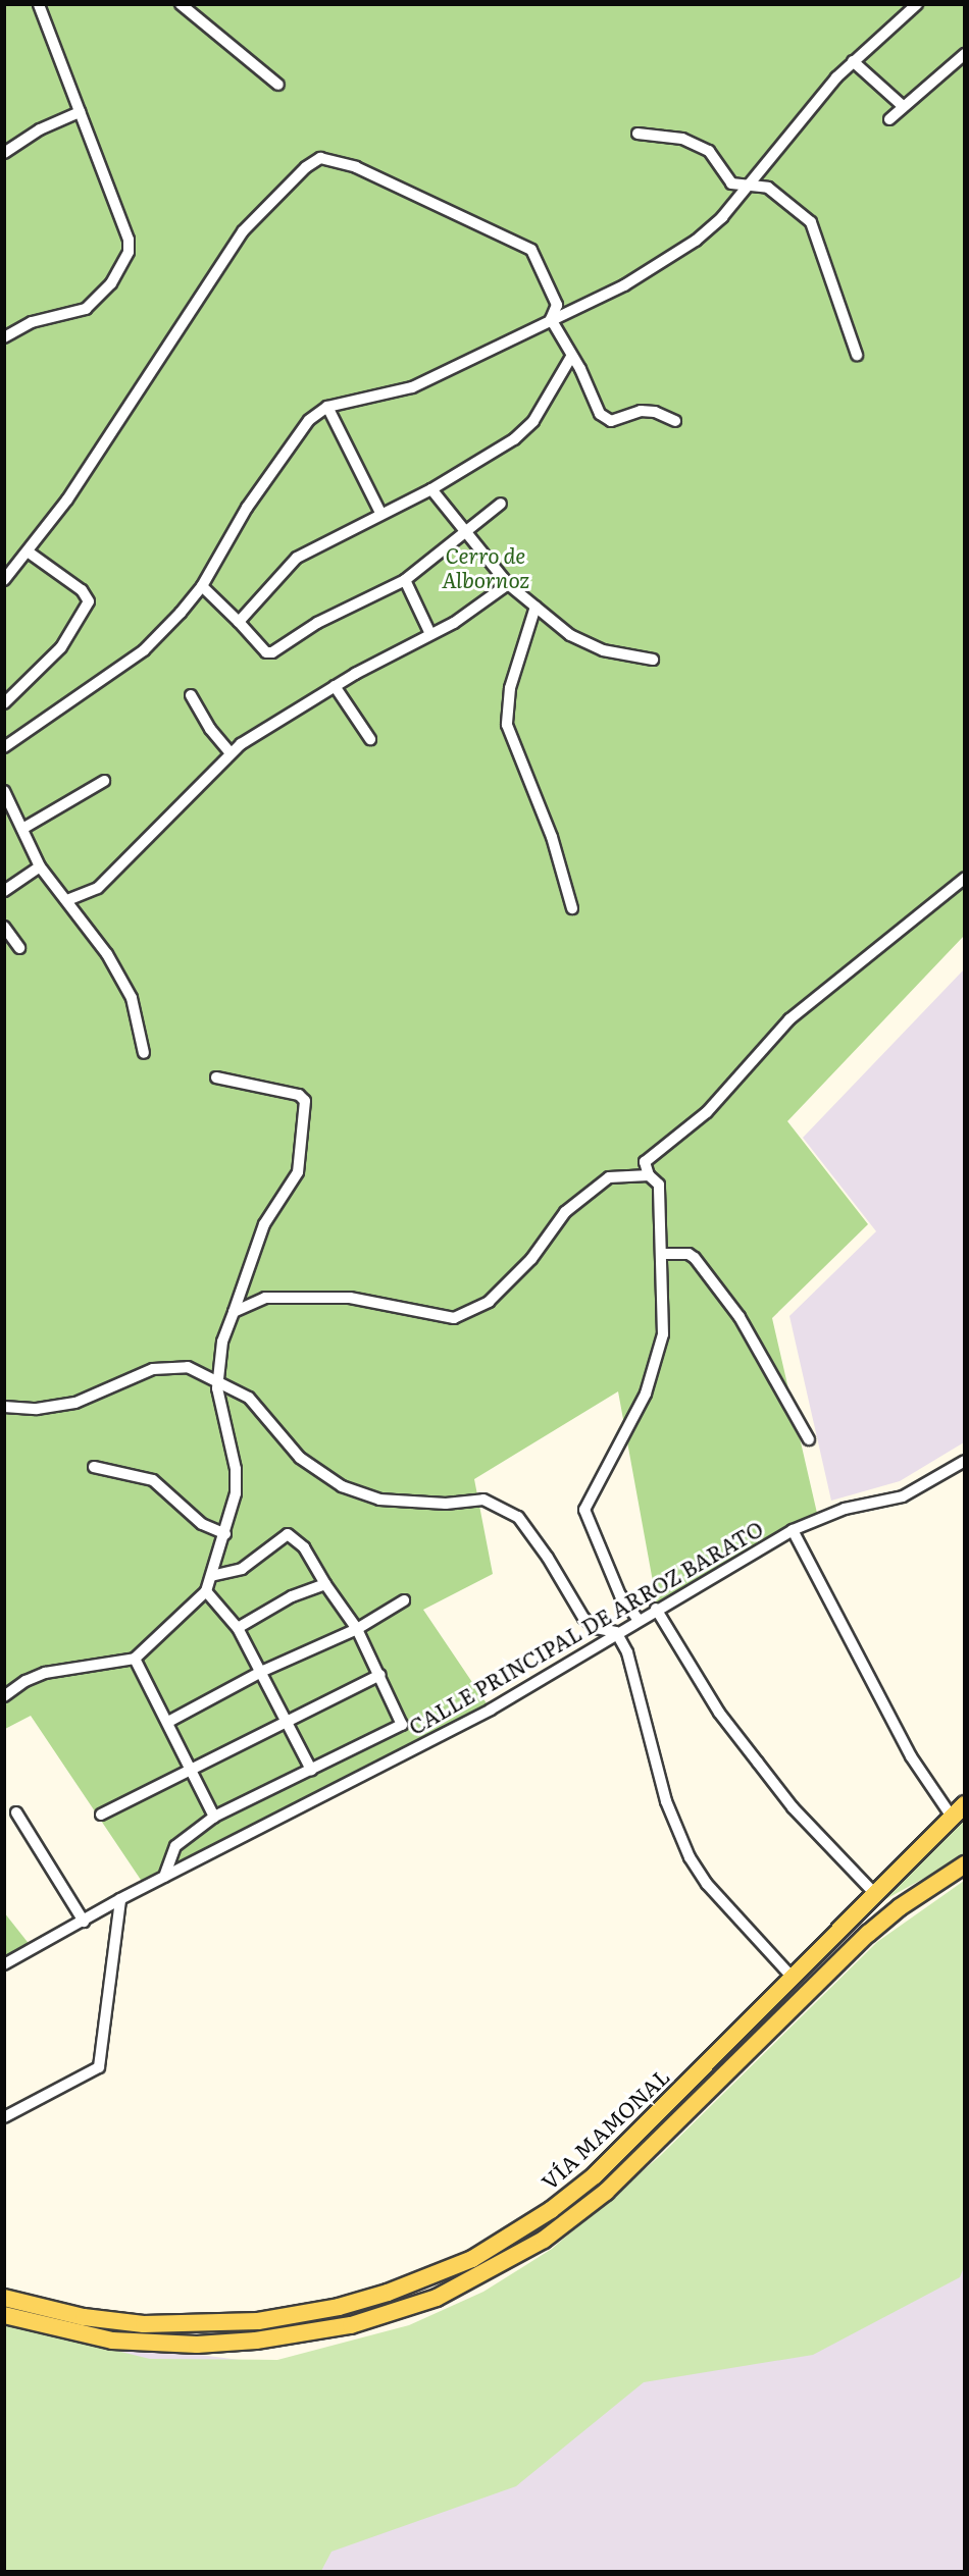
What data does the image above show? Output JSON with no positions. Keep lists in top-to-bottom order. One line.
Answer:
{"streets":{"main road":["VÍA MAMONAL"],"street":["CALLE PRINCIPAL DE ARROZ BARATO"]},"parks":["Cerro de Albornoz"]}
